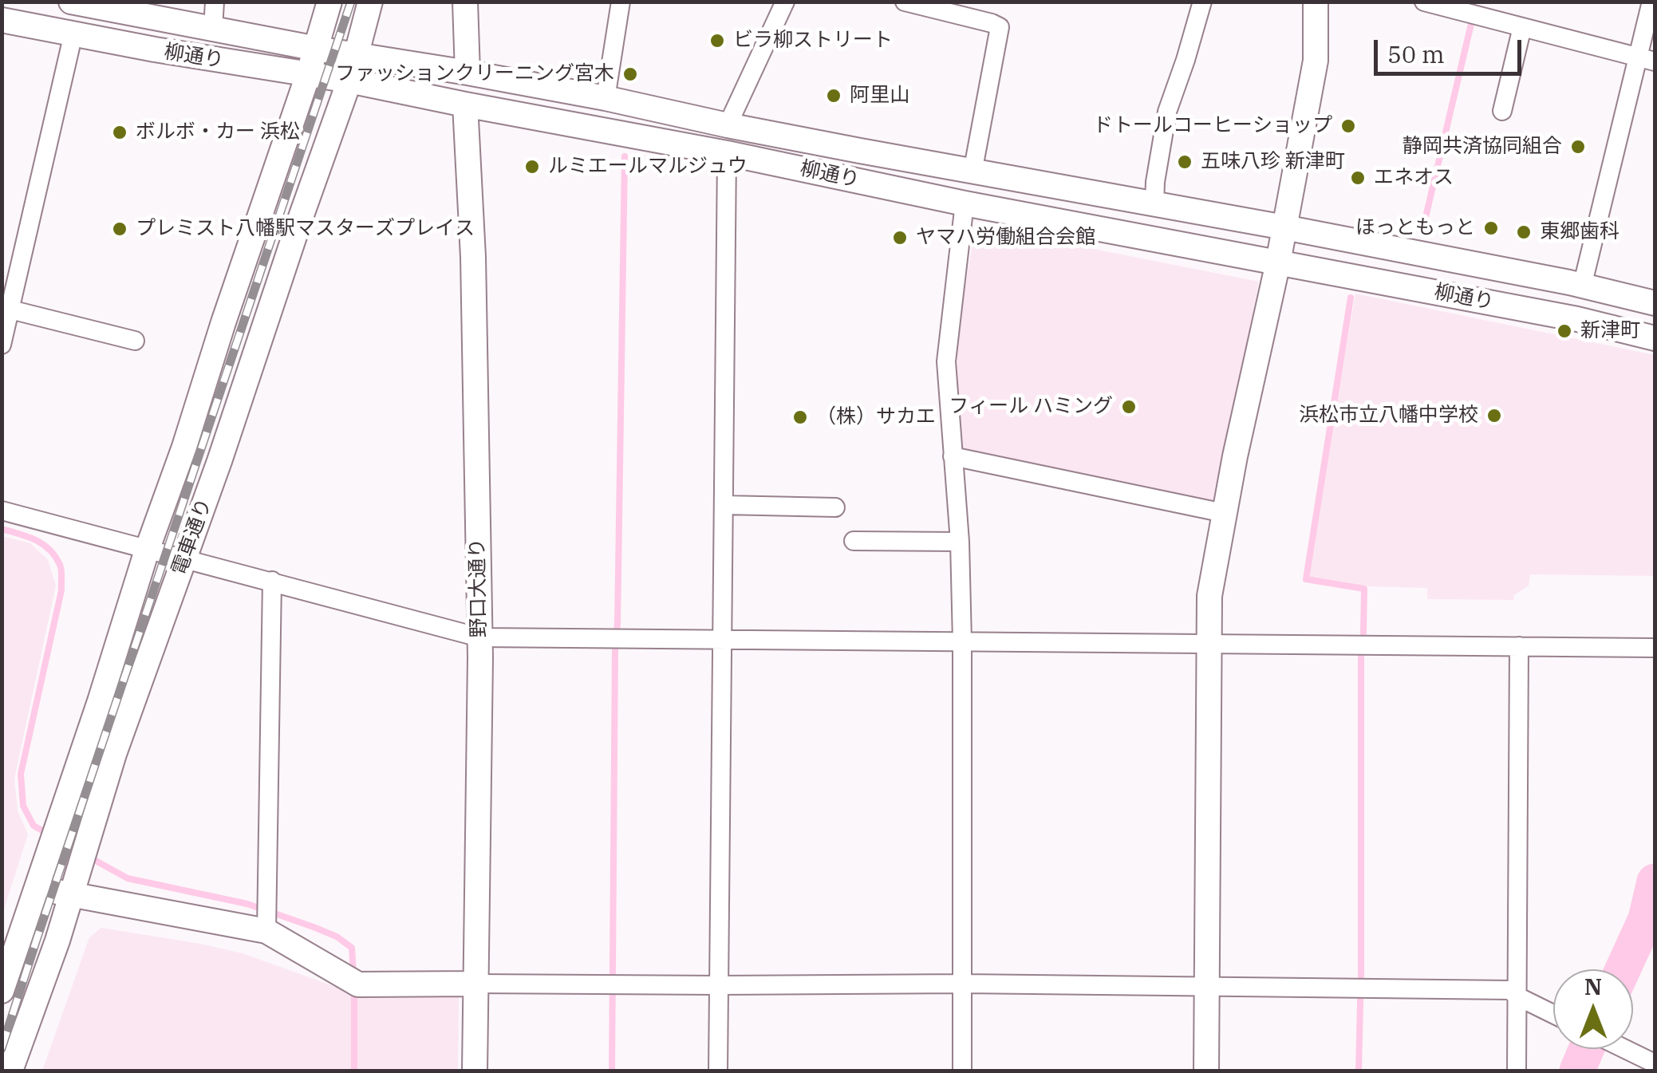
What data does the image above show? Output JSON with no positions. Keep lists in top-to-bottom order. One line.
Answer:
{"streets":{"street":["柳通り","電車通り","野口大通り"]},"crossings":[["柳通り","電車通り"],["柳通り","野口大通り"]],"places":["ビラ柳ストリート","ファッションクリーニング宮木","阿里山","ドトールコーヒーショップ","ボルボ・カー 浜松","静岡共済協同組合","五味八珍 新津町","ルミエールマルジュウ","エネオス","ほっともっと","プレミスト八幡駅マスターズプレイス","東郷歯科","ヤマハ労働組合会館","新津町","フィール ハミング","浜松市立八幡中学校","（株）サカエ"],"scale_bar":"50 m","north":"top"}
